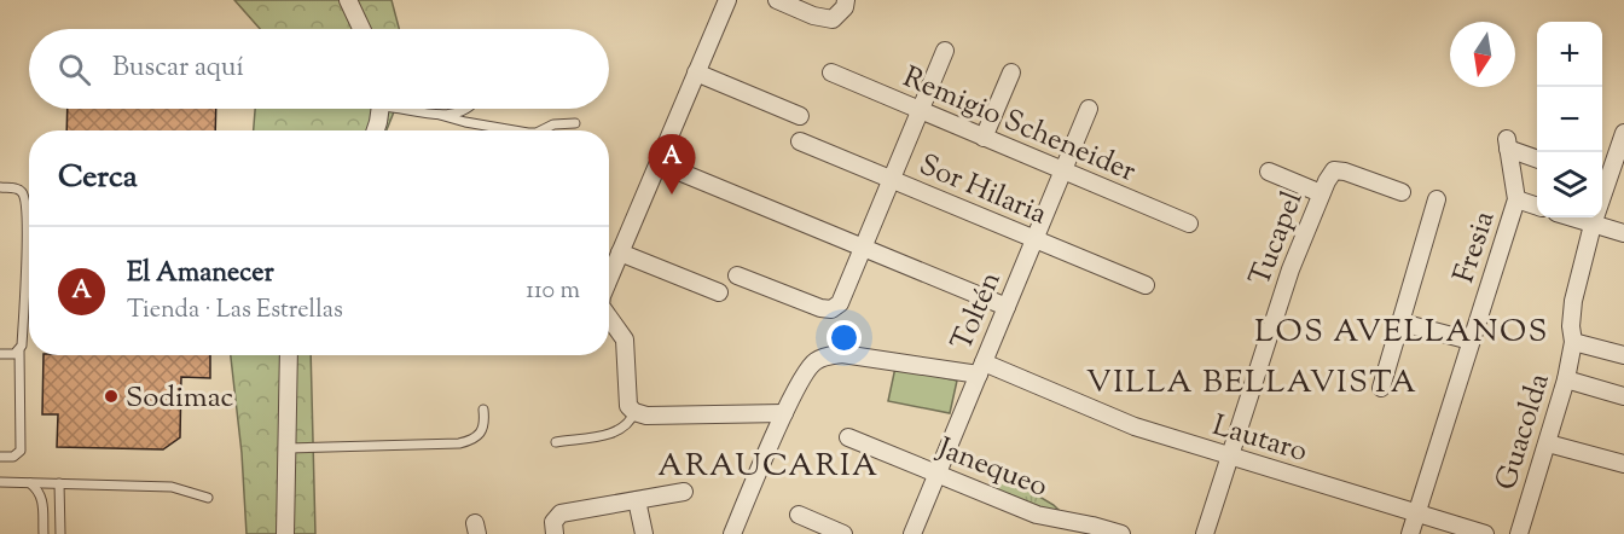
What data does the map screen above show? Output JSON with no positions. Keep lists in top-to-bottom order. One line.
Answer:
{"streets":{"street":["Remigio Scheneider","Sor Hilaria","Tucapel","Fresia","Toltén","Guacolda","Lautaro","Janequeo"]},"crossings":[["Remigio Scheneider","Toltén"],["Sor Hilaria","Toltén"],["Tucapel","Lautaro"],["Fresia","Lautaro"],["Toltén","Lautaro"],["Toltén","Janequeo"]],"districts":["LOS AVELLANOS","VILLA BELLAVISTA","ARAUCARIA"],"places":["Sodimac"],"north":"bottom","page":{"map_buttons":["+","−"],"search":"Buscar aquí","heading":"Cerca","pins":"A","list":[{"mark":"A","name":"El Amanecer","note":"Tienda · Las Estrellas","value":"110 m"}]}}
